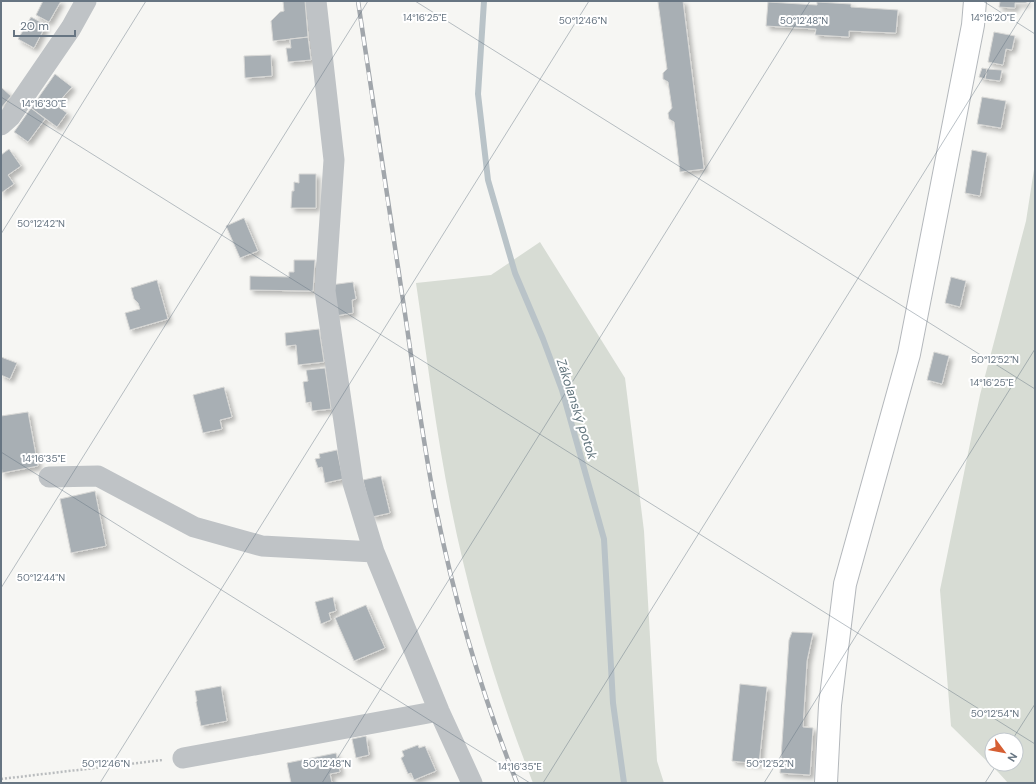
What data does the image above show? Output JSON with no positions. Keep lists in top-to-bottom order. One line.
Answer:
{"water":["Zákolanský potok"],"scale_bar":"20 m","north":"bottom right","coordinates":["14°16'25\"E","14°16'20\"E","50°12'46\"N","50°12'48\"N","14°16'30\"E","50°12'42\"N","50°12'52\"N","14°16'35\"E","50°12'44\"N","50°12'54\"N"]}
